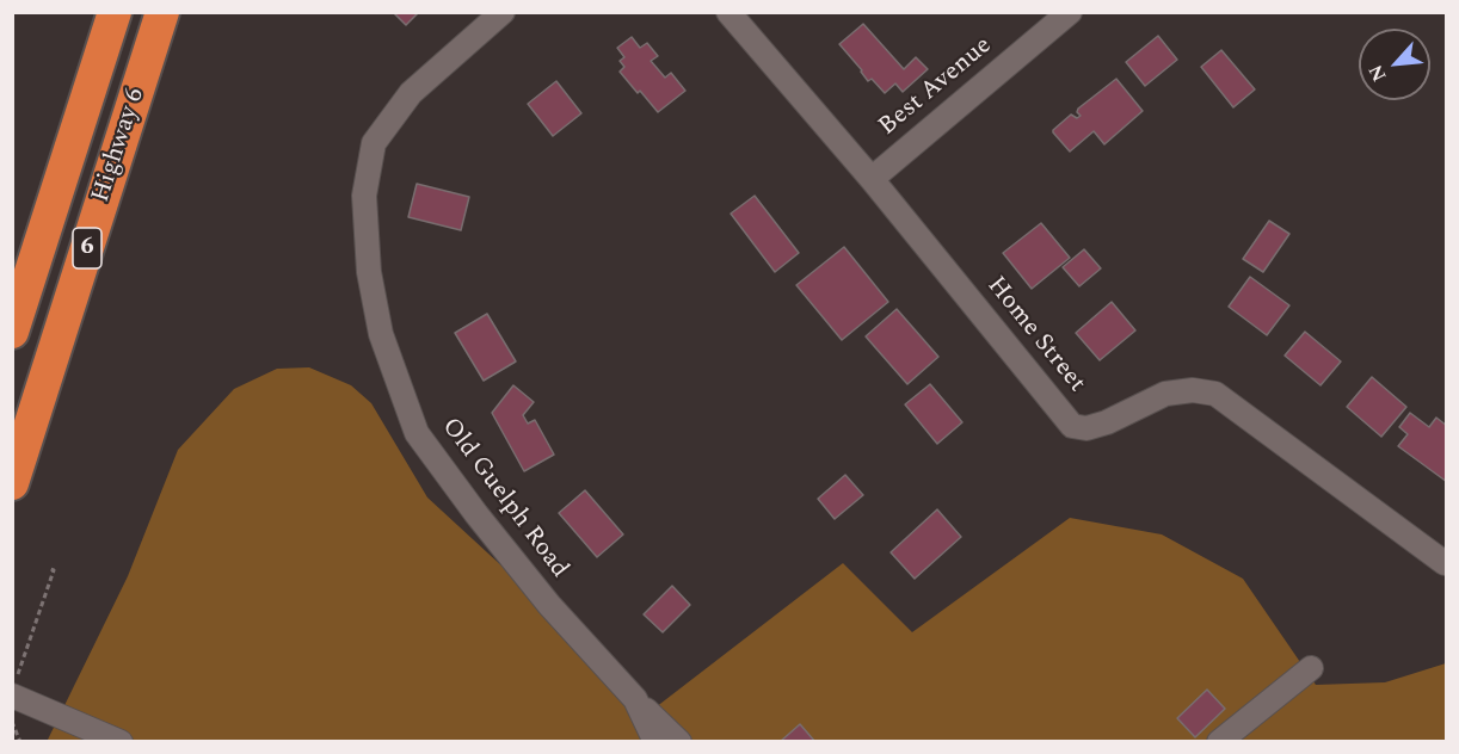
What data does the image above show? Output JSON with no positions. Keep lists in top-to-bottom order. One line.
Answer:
{"streets":{"highway":["Highway 6","6"],"street":["Best Avenue","Home Street","Old Guelph Road"]},"crossings":[["Best Avenue","Home Street"]],"north":"bottom left"}
